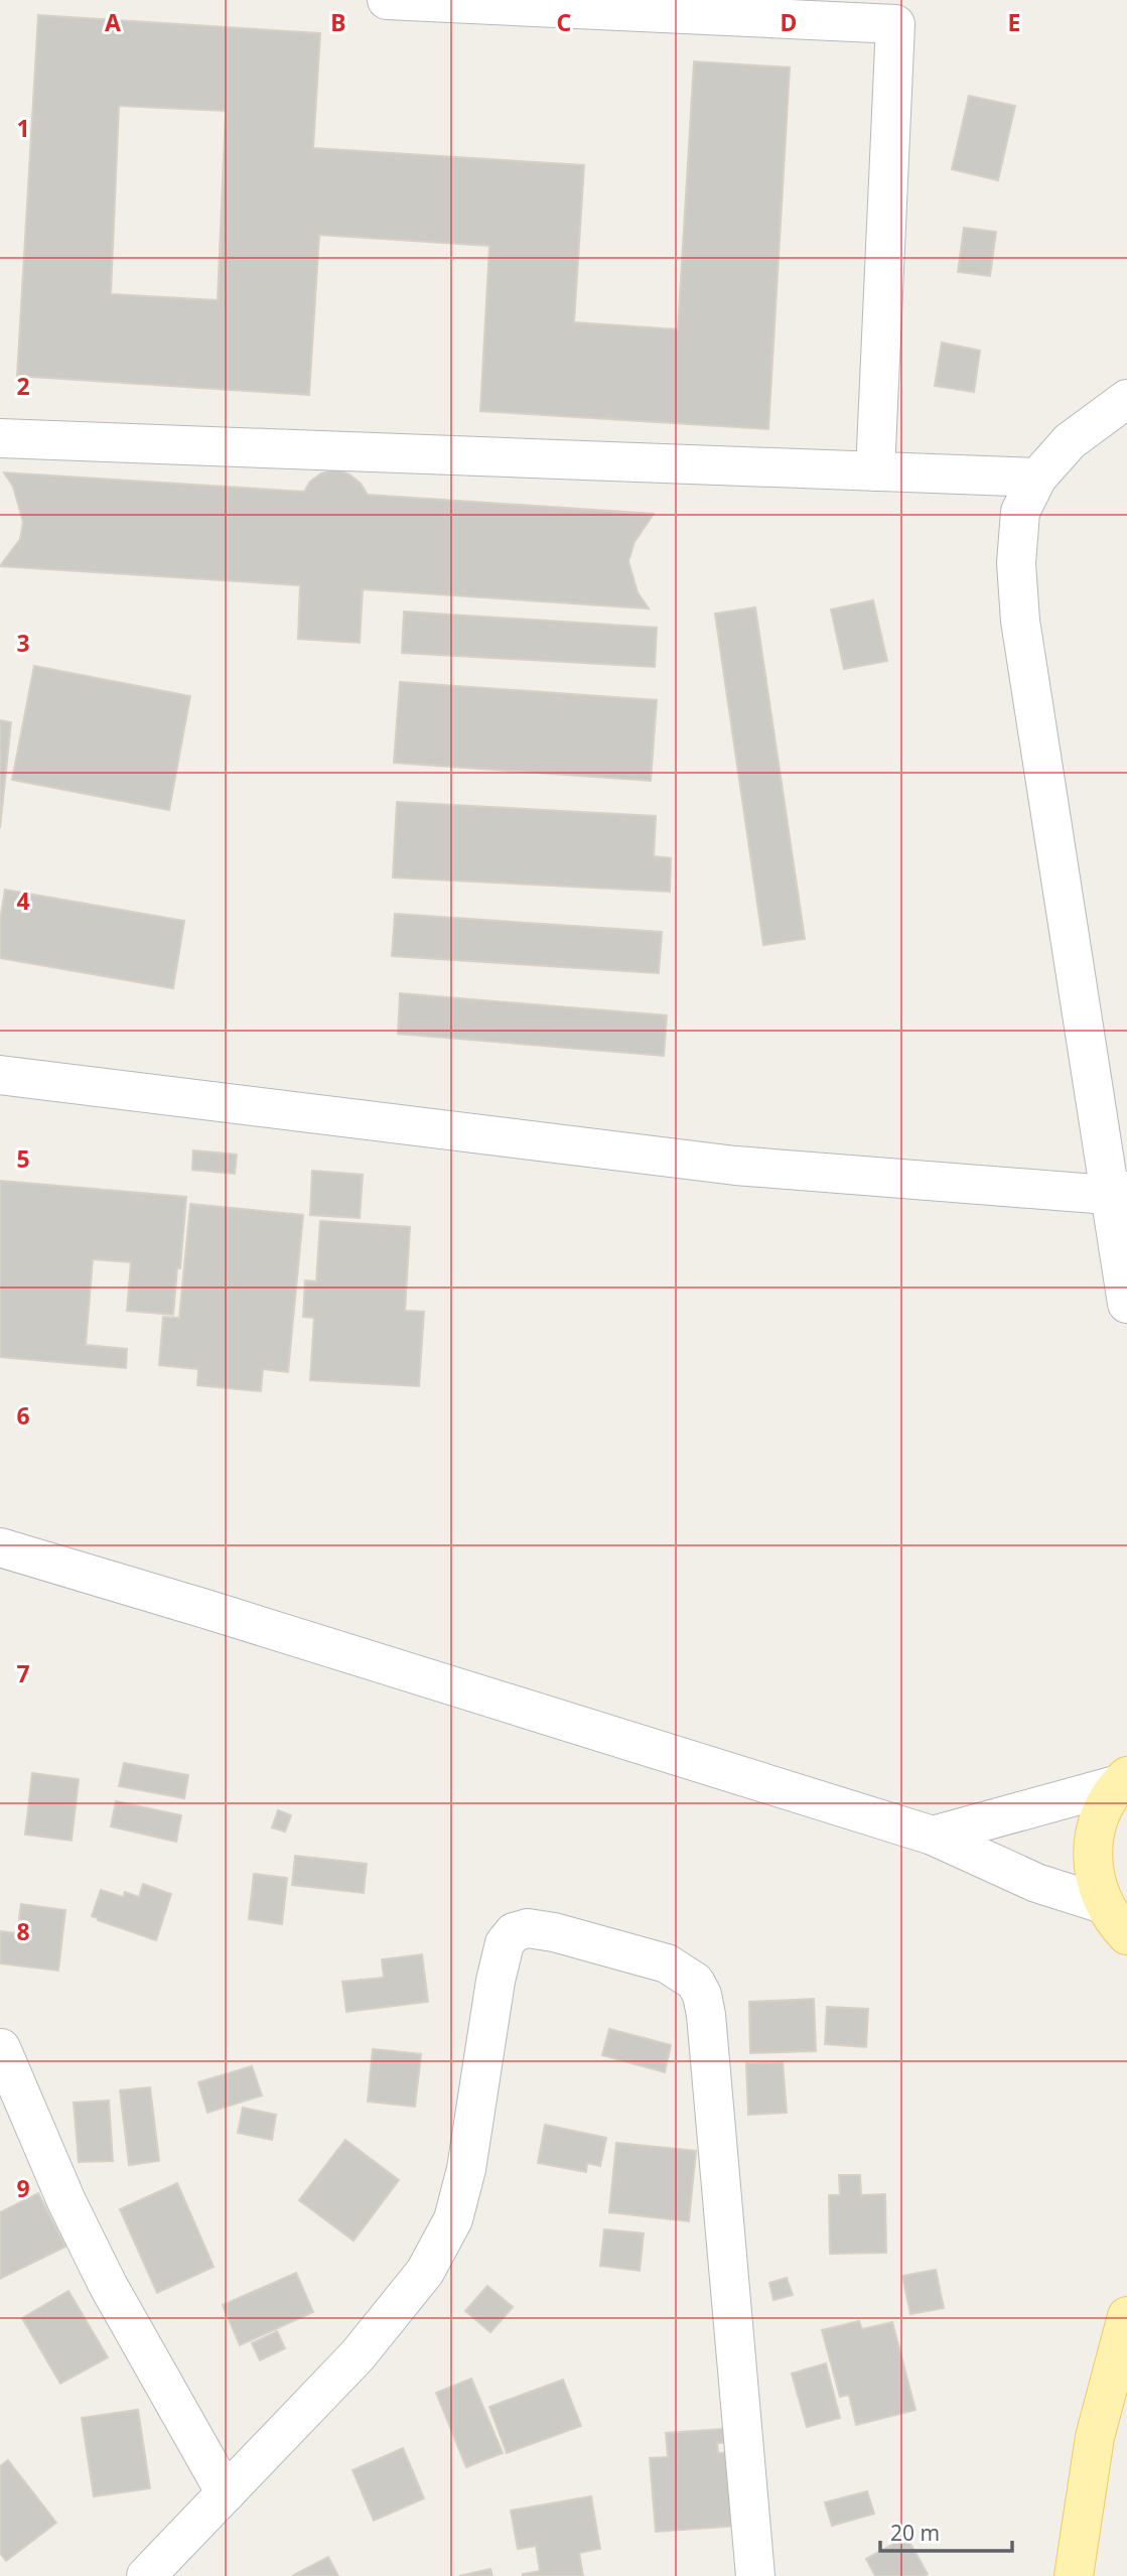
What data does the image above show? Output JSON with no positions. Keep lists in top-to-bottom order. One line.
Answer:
{"scale_bar":"20 m","grid":{"columns":["A","B","C","D","E"],"rows":["1","2","3","4","5","6","7","8","9"]}}
